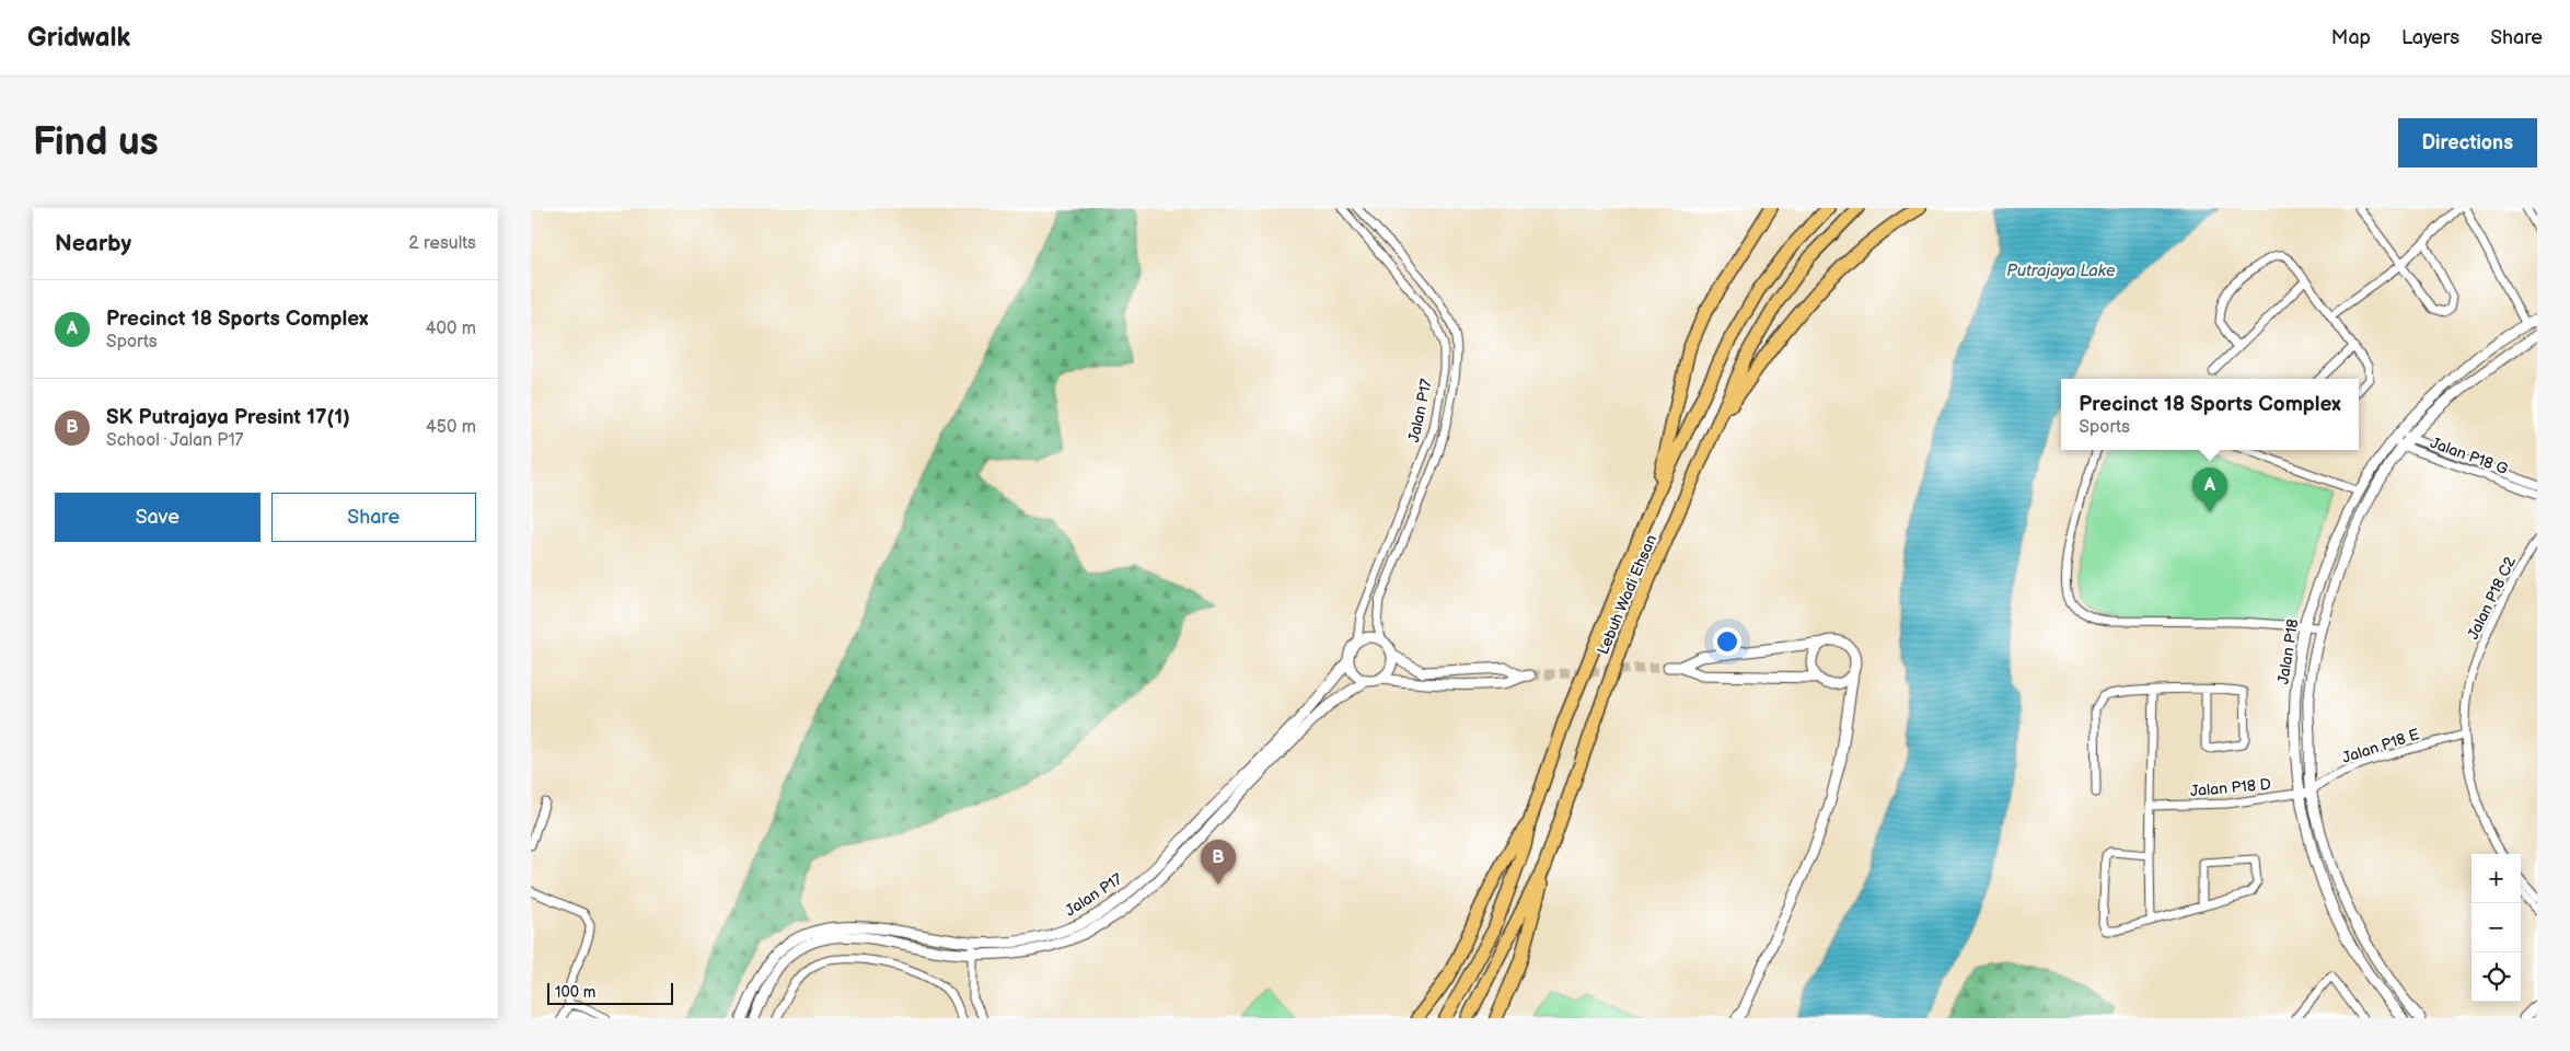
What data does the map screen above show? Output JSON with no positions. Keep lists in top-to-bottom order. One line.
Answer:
{"streets":{"main road":["Lebuh Wadi Ehsan"],"street":["Jalan P17","Jalan P18 G","Jalan P18 C2","Jalan P18","Jalan P18 E","Jalan P18 D"]},"crossings":[["Jalan P18 G","Jalan P18"],["Jalan P18 C2","Jalan P18 E"],["Jalan P18","Jalan P18 E"],["Jalan P18","Jalan P18 D"],["Jalan P18 E","Jalan P18 D"]],"water":["Putrajaya Lake"],"scale_bar":"100 m","page":{"header":"Gridwalk","nav":["Map","Layers","Share"],"buttons":["Directions",["Save","Share"]],"title":"Find us","heading":["Nearby","2 results"],"list":[{"mark":"A","name":"Precinct 18 Sports Complex","note":"Sports","value":"400 m"},{"mark":"B","name":"SK Putrajaya Presint 17(1)","note":"School · Jalan P17","value":"450 m"}],"popup":["Precinct 18 Sports Complex","Sports"],"pins":["A","B"],"map_buttons":["+","−"],"scale":"100 m"}}
